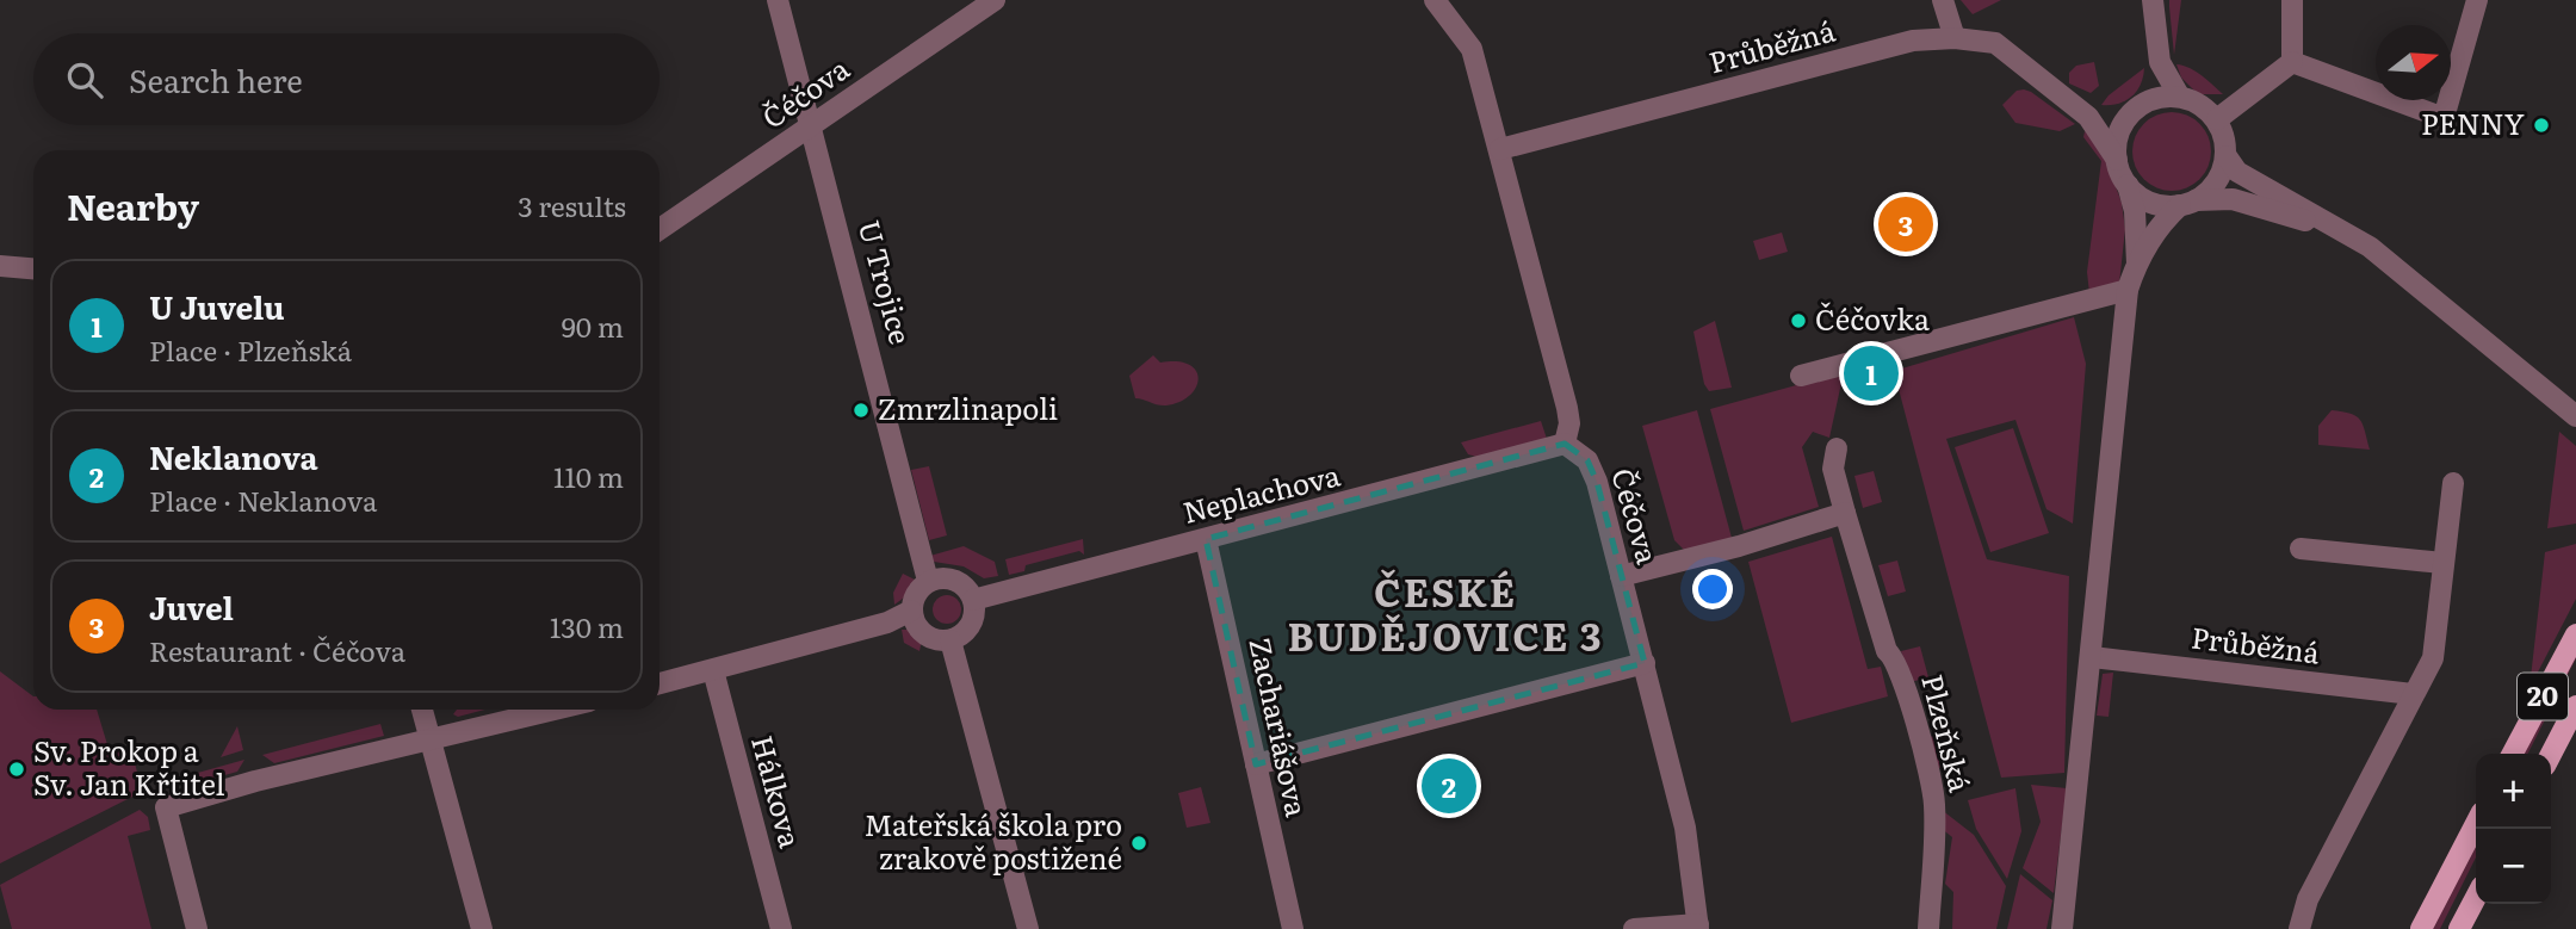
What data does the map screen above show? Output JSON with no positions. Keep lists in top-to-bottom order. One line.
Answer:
{"streets":{"main road":["20"],"street":["Průběžná","Čéčova","U Trojice","Neplachova","Zachariášova","Plzeňská","Hálkova"]},"crossings":[["Čéčova","U Trojice"],["Čéčova","Neplachova"],["U Trojice","Neplachova"],["Neplachova","Zachariášova"]],"districts":["ČESKÉ BUDĚJOVICE 3"],"places":["PENNY","Čéčovka","Zmrzlinapoli","Sv. Prokop a Sv. Jan Křtitel","Mateřská škola pro zrakově postižené"],"north":"right","page":{"search":"Search here","heading":["Nearby","3 results"],"pins":["3","1","2"],"list":[{"mark":"1","name":"U Juvelu","note":"Place · Plzeňská","value":"90 m"},{"mark":"2","name":"Neklanova","note":"Place · Neklanova","value":"110 m"},{"mark":"3","name":"Juvel","note":"Restaurant · Čéčova","value":"130 m"}],"map_buttons":["+","−"]}}
